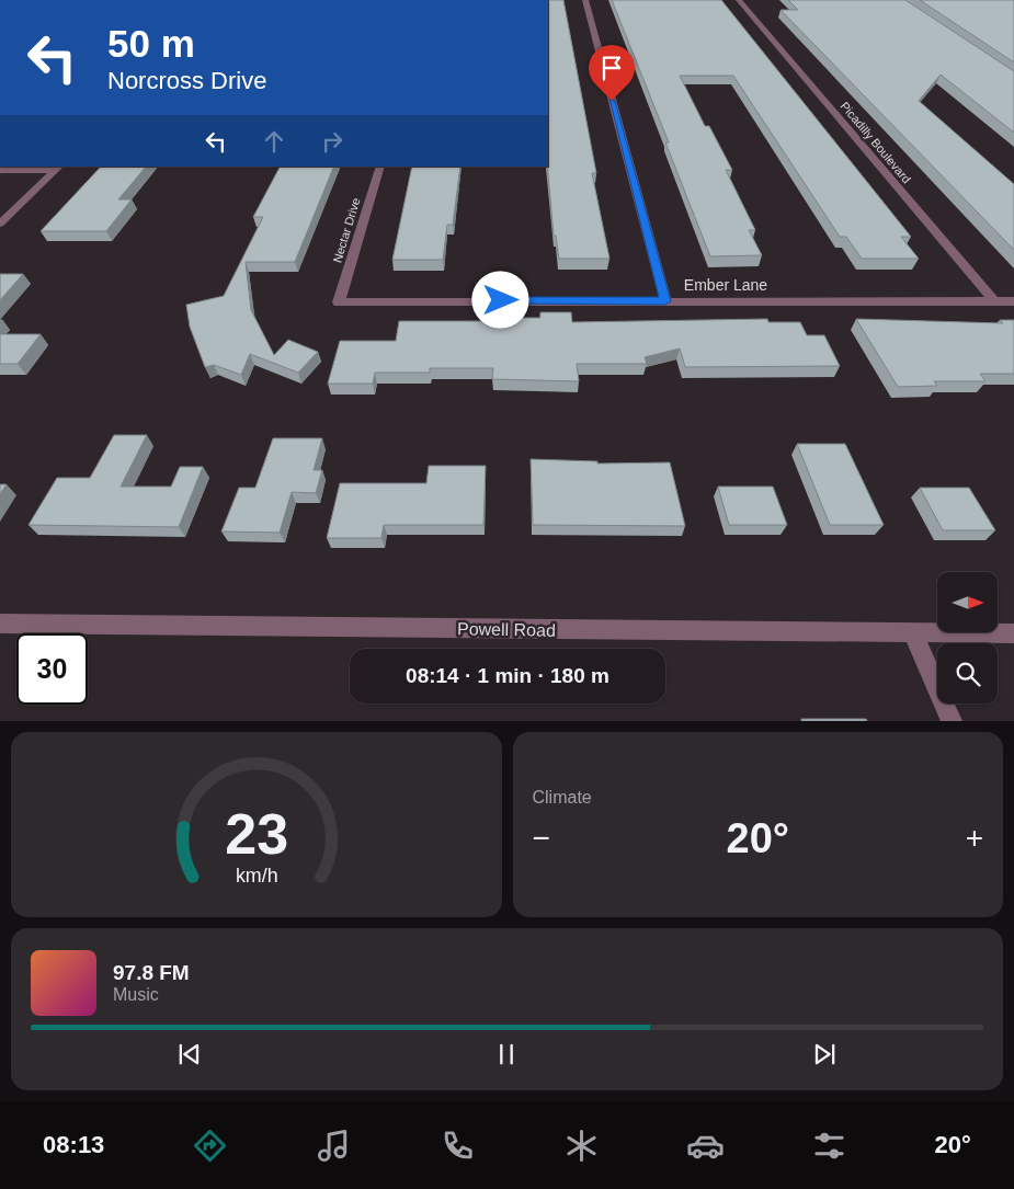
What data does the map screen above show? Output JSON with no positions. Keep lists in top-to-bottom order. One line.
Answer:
{"streets":{"street":["Picadilly Boulevard","Nectar Drive","Ember Lane","Powell Road"]},"crossings":[["Picadilly Boulevard","Ember Lane"],["Nectar Drive","Ember Lane"]],"north":"right","page":{"turn":["50 m","Norcross Drive"],"limit":"30","trip":"08:14 · 1 min · 180 m","tile":"Climate","heat":["−","20°","+"],"song":["97.8 FM","Music"],"tabs":["08:13","20°"],"gauge":["23","km/h"]}}
